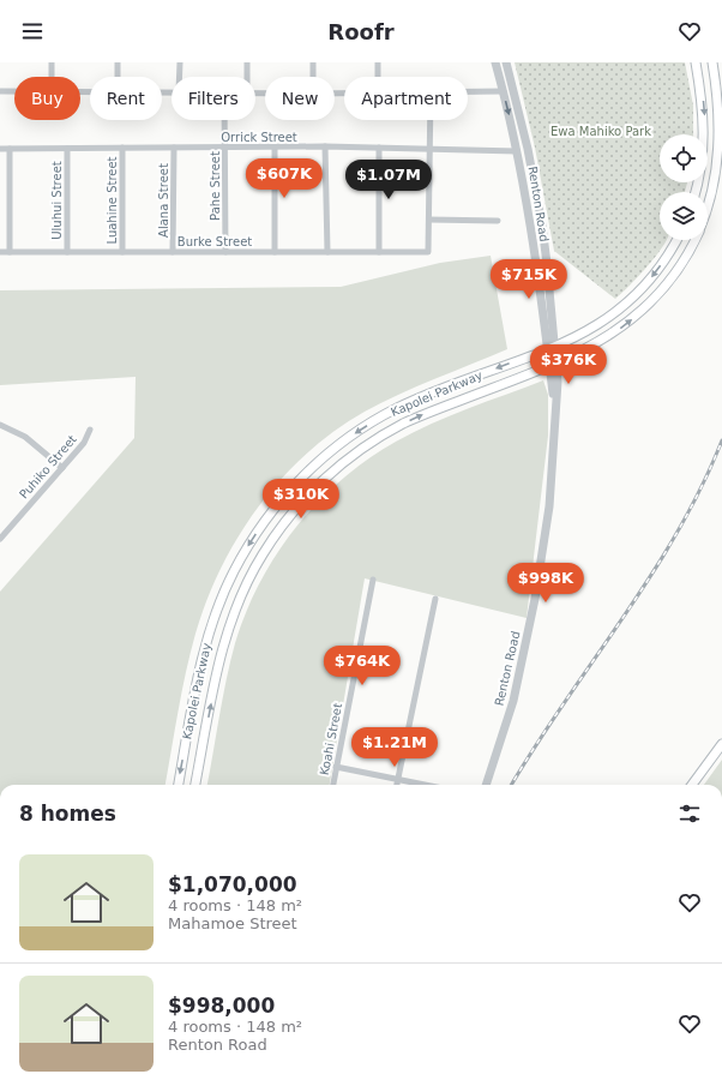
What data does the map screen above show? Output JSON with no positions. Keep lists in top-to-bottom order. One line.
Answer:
{"streets":{"main road":["Kapolei Parkway"],"street":["Orrick Street","Pahe Street","Uluhui Street","Luahine Street","Alana Street","Renton Road","Burke Street","Puhiko Street","Koahi Street"]},"crossings":[["Orrick Street","Pahe Street"],["Orrick Street","Uluhui Street"],["Orrick Street","Luahine Street"],["Orrick Street","Alana Street"],["Orrick Street","Renton Road"],["Pahe Street","Burke Street"],["Uluhui Street","Burke Street"],["Luahine Street","Burke Street"],["Alana Street","Burke Street"],["Renton Road","Kapolei Parkway"]],"parks":["Ewa Mahiko Park"],"page":{"header":"Roofr","chip":["Buy","Rent","Filters","New","Apartment"],"price":["$607K","$1.07M","$715K","$376K","$310K","$998K","$764K","$1.21M"],"heading":"8 homes","list":[{"name":"$1,070,000","note":"4 rooms · 148 m² · Mahamoe Street"},{"name":"$998,000","note":"4 rooms · 148 m² · Renton Road"}]}}
